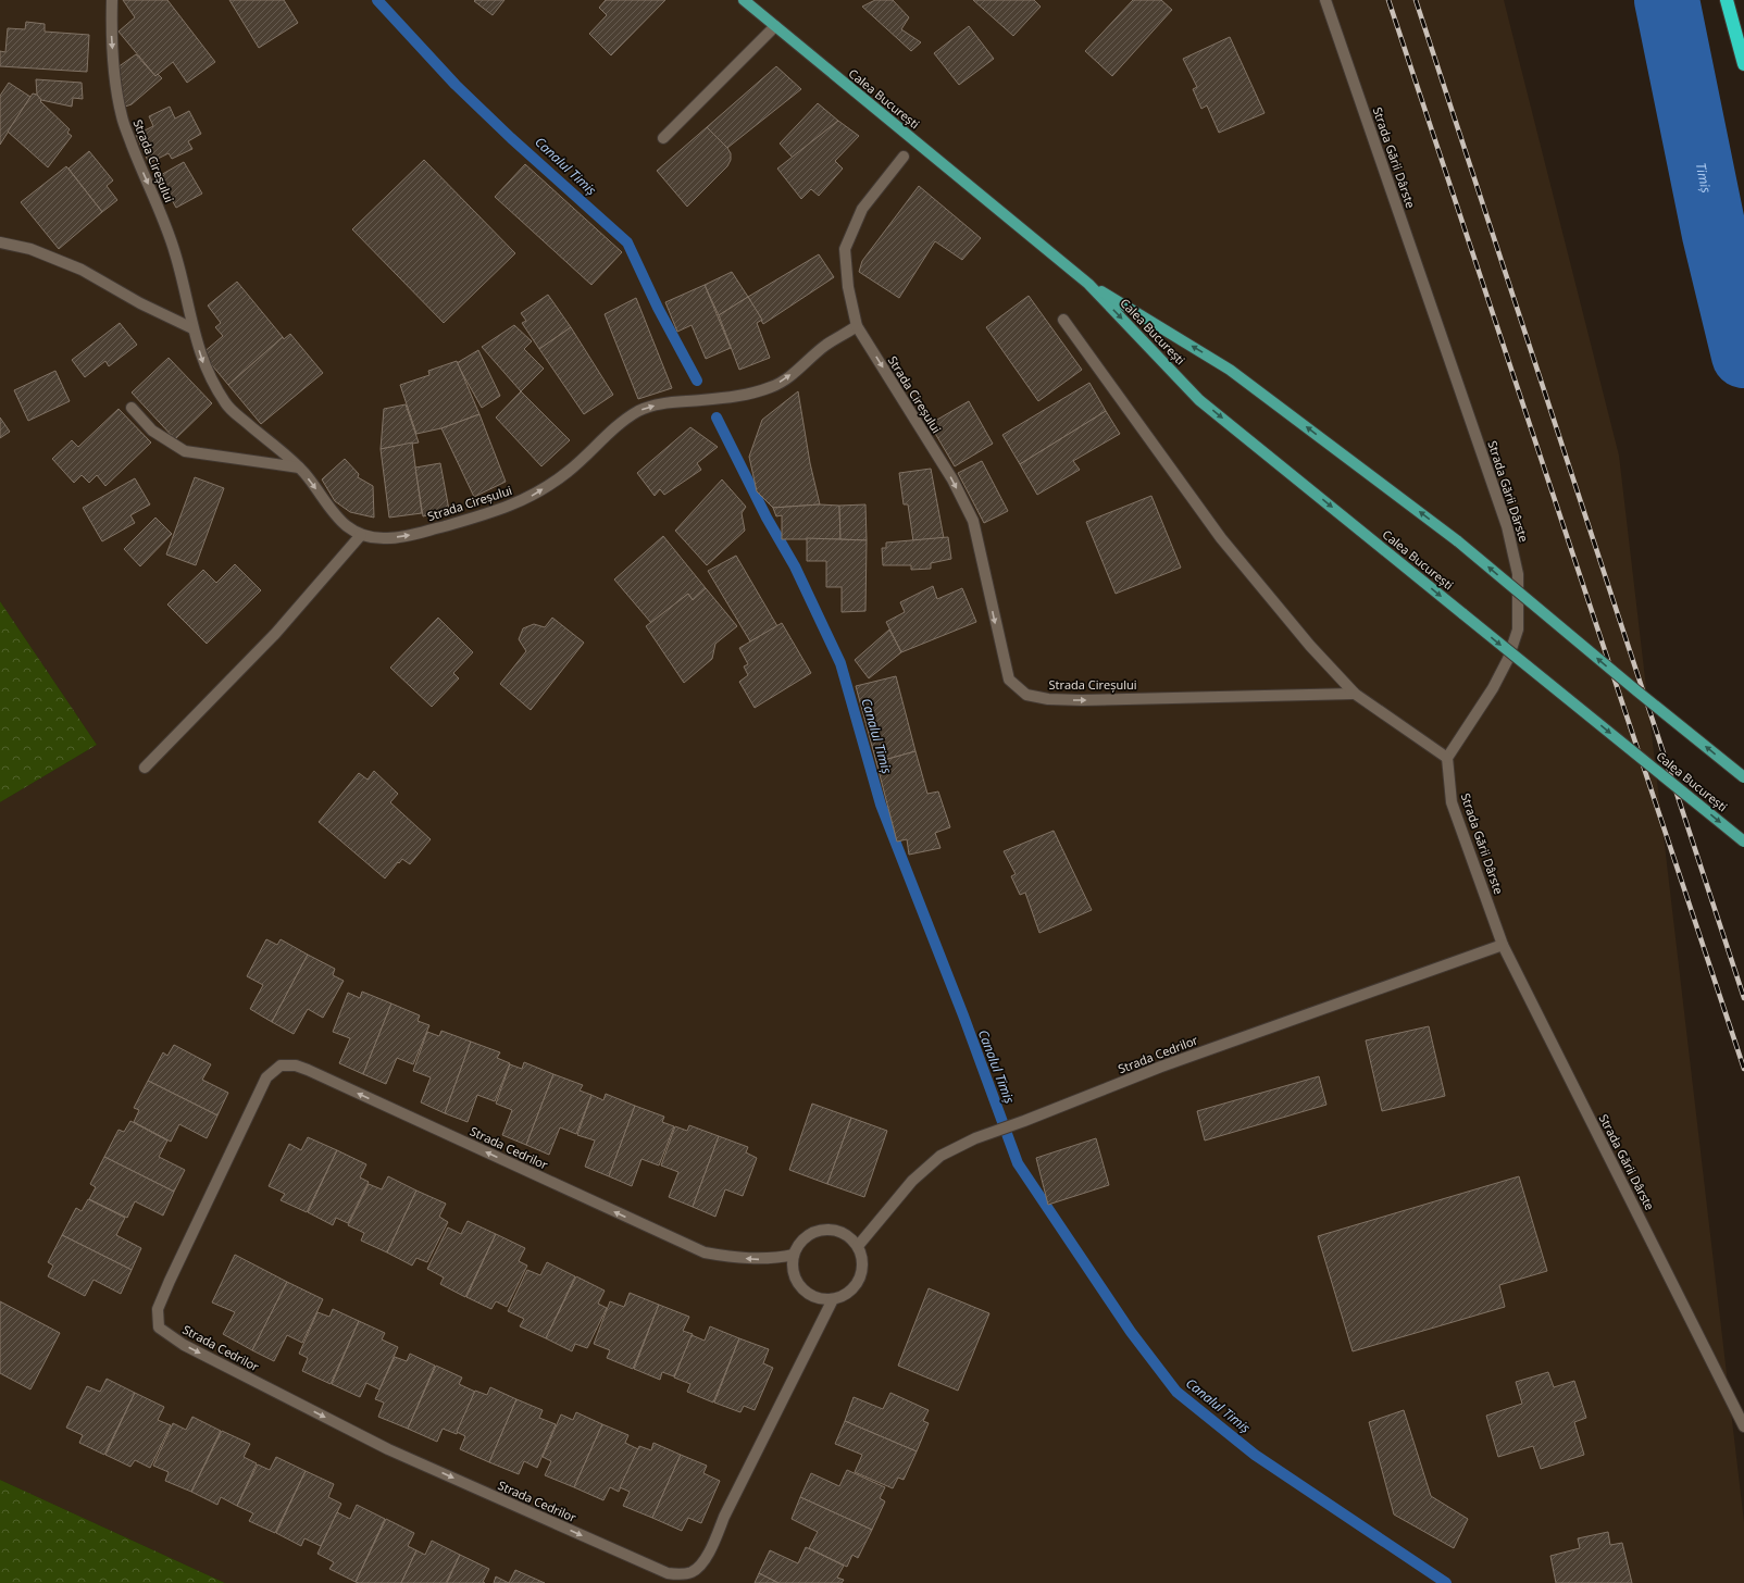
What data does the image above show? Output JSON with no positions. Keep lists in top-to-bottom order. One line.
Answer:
{"streets":{"main road":["Calea București"],"street":["Strada Gării Dârste","Strada Cireșului","Strada Cedrilor"]},"crossings":[["Strada Gării Dârste","Strada Cedrilor"]],"water":["Canalul Timiș","Timiș"]}
